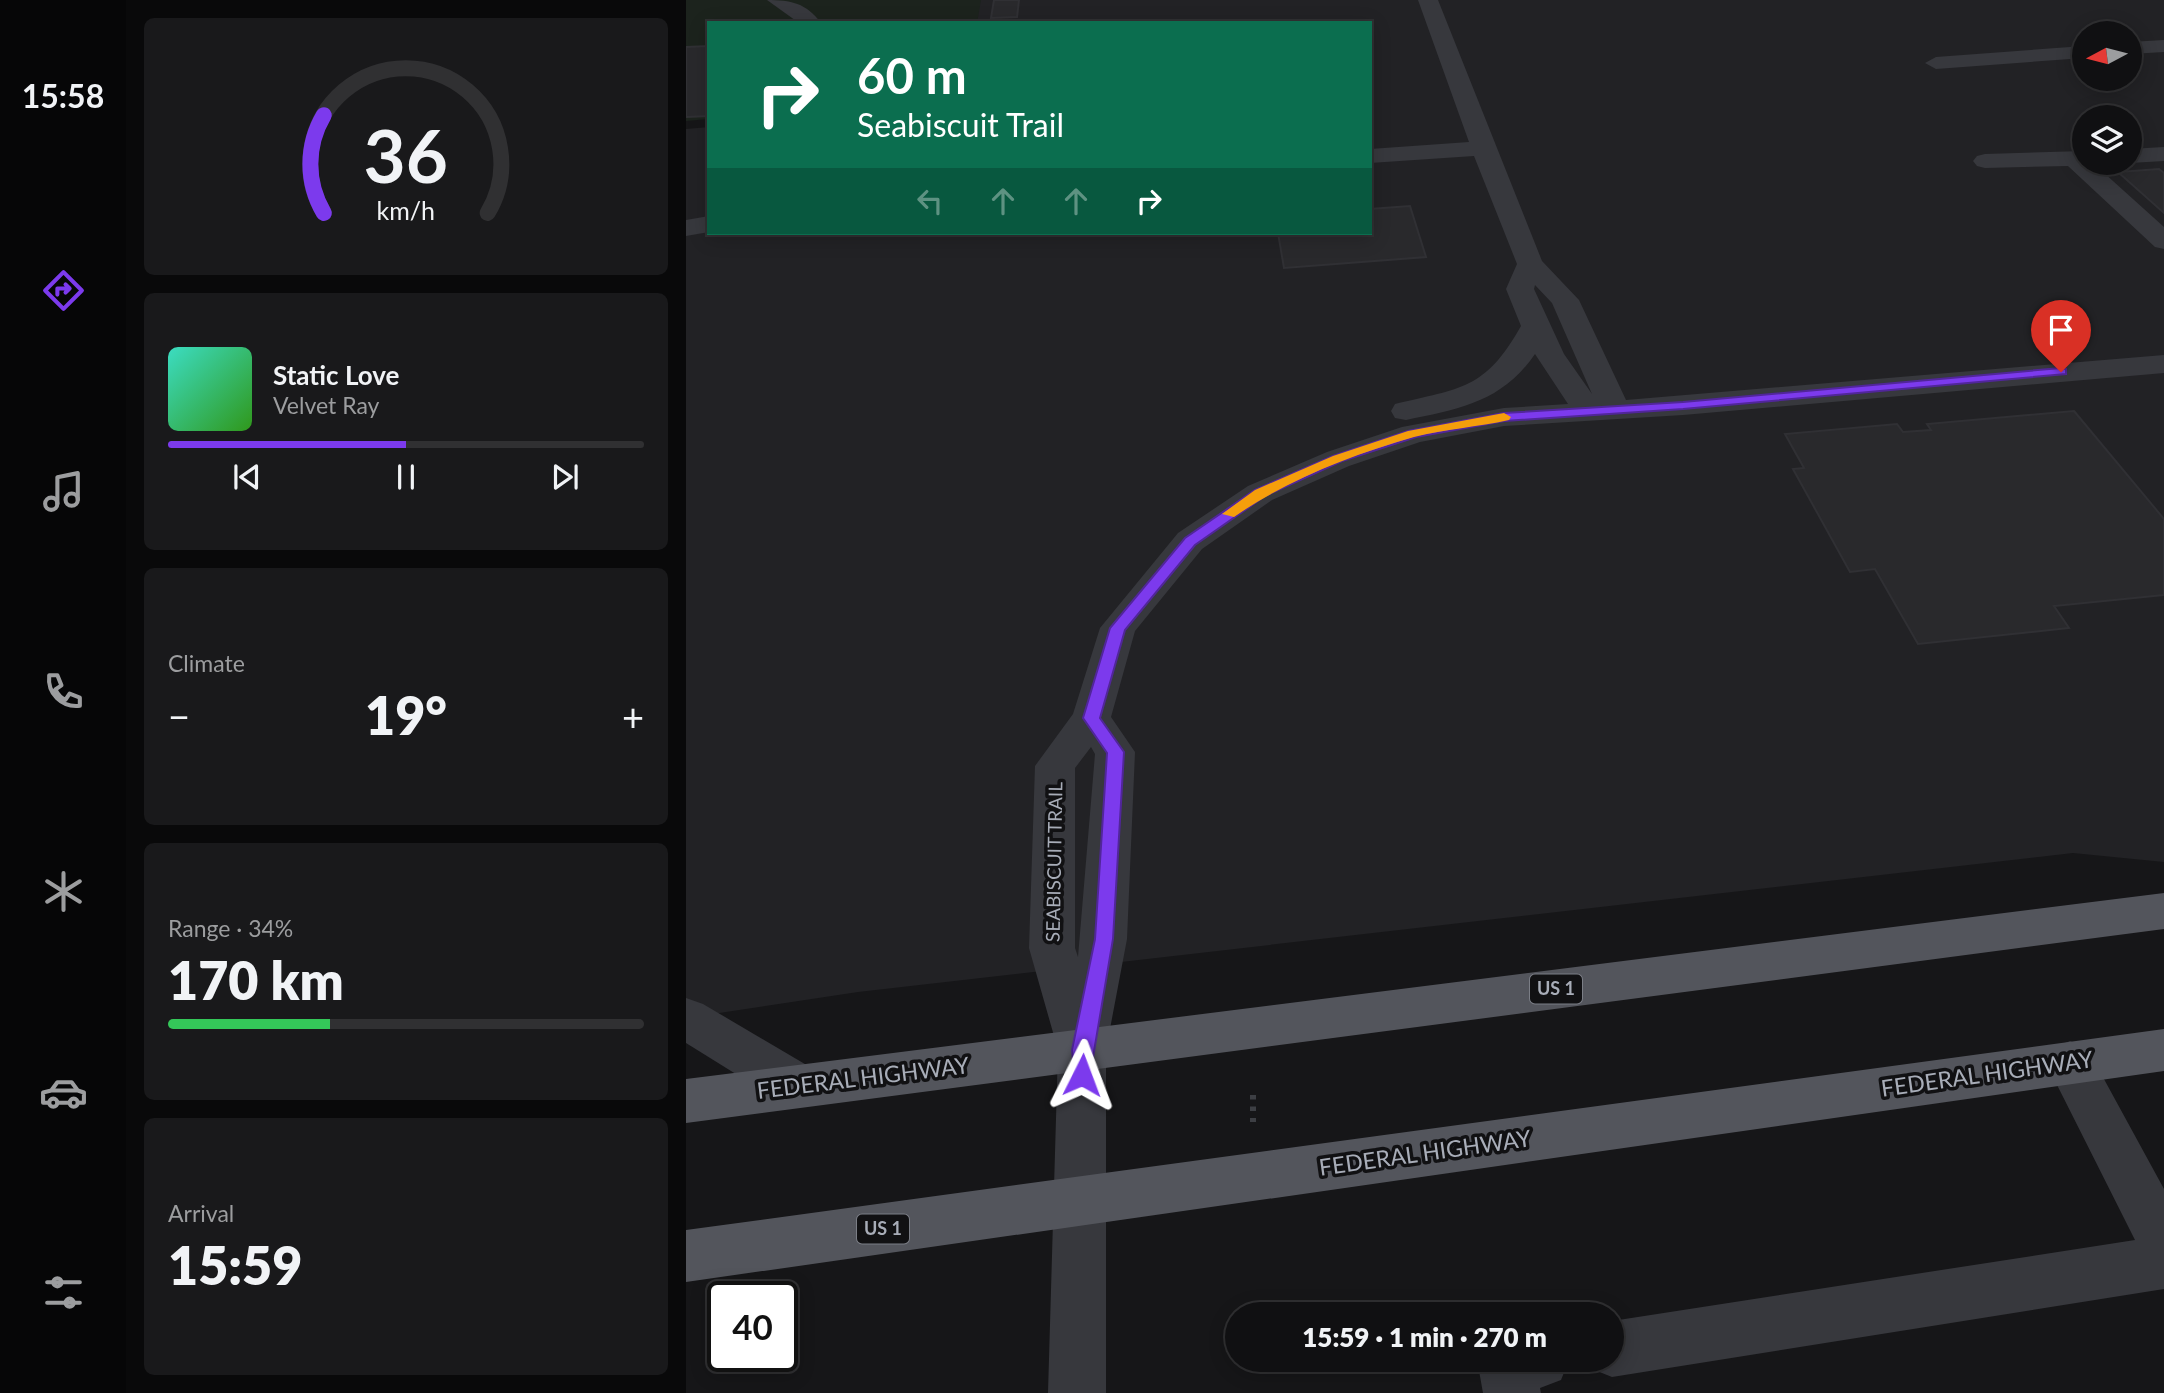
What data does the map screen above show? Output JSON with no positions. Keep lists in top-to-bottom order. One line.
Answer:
{"streets":{"main road":["US 1","FEDERAL HIGHWAY"],"street":["SEABISCUIT TRAIL"]},"crossings":[["SEABISCUIT TRAIL","FEDERAL HIGHWAY"]],"north":"left","page":{"tabs":"15:58","turn":["60 m","Seabiscuit Trail"],"song":["Static Love","Velvet Ray"],"tile":["Climate",["Range · 34%","170 km"],["Arrival","15:59"]],"heat":["−","19°","+"],"limit":"40","trip":"15:59 · 1 min · 270 m","gauge":["36","km/h"]}}
